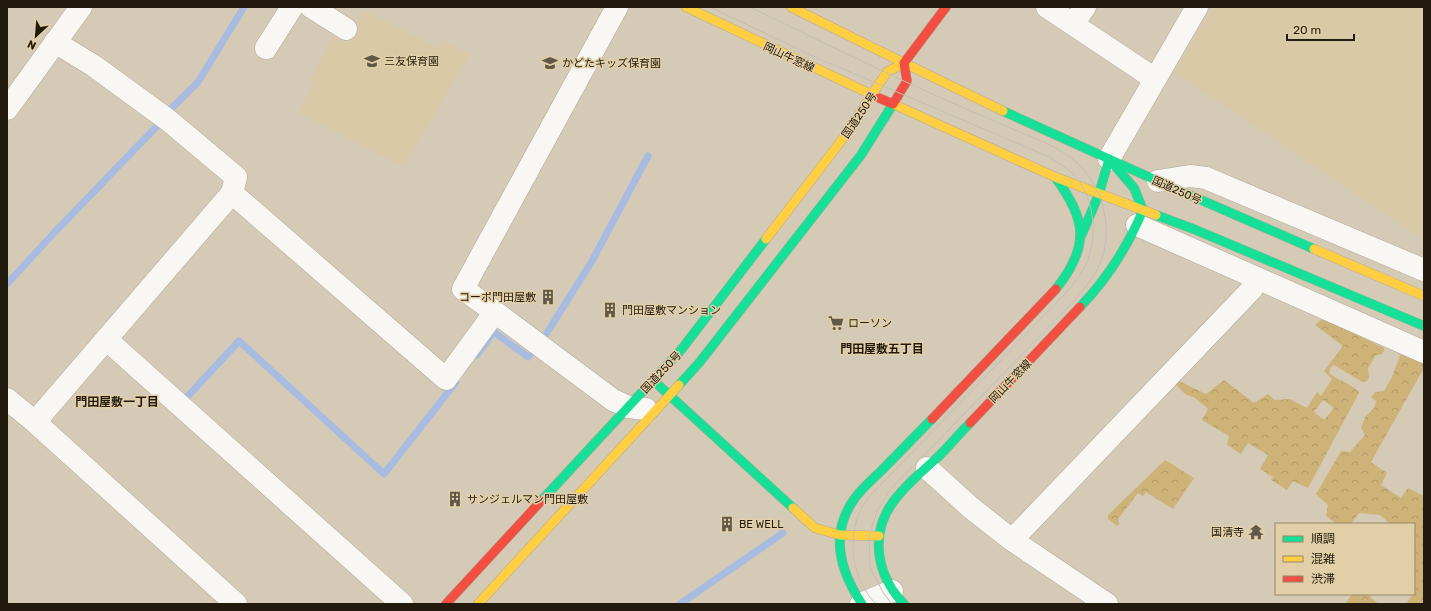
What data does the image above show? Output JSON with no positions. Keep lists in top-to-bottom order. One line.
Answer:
{"streets":{"main road":["岡山牛窓線","国道250号"]},"crossings":[["岡山牛窓線","国道250号"]],"districts":["門田屋敷五丁目","門田屋敷一丁目"],"places":{"school or university":["三友保育園","かどたキッズ保育園"],"building":["コーポ門田屋敷","門田屋敷マンション","サンジェルマン門田屋敷","BE WELL"],"supermarket":["ローソン"],"temple":["国清寺"]},"legend":["順調","混雑","渋滞"],"scale_bar":"20 m","north":"bottom left"}
